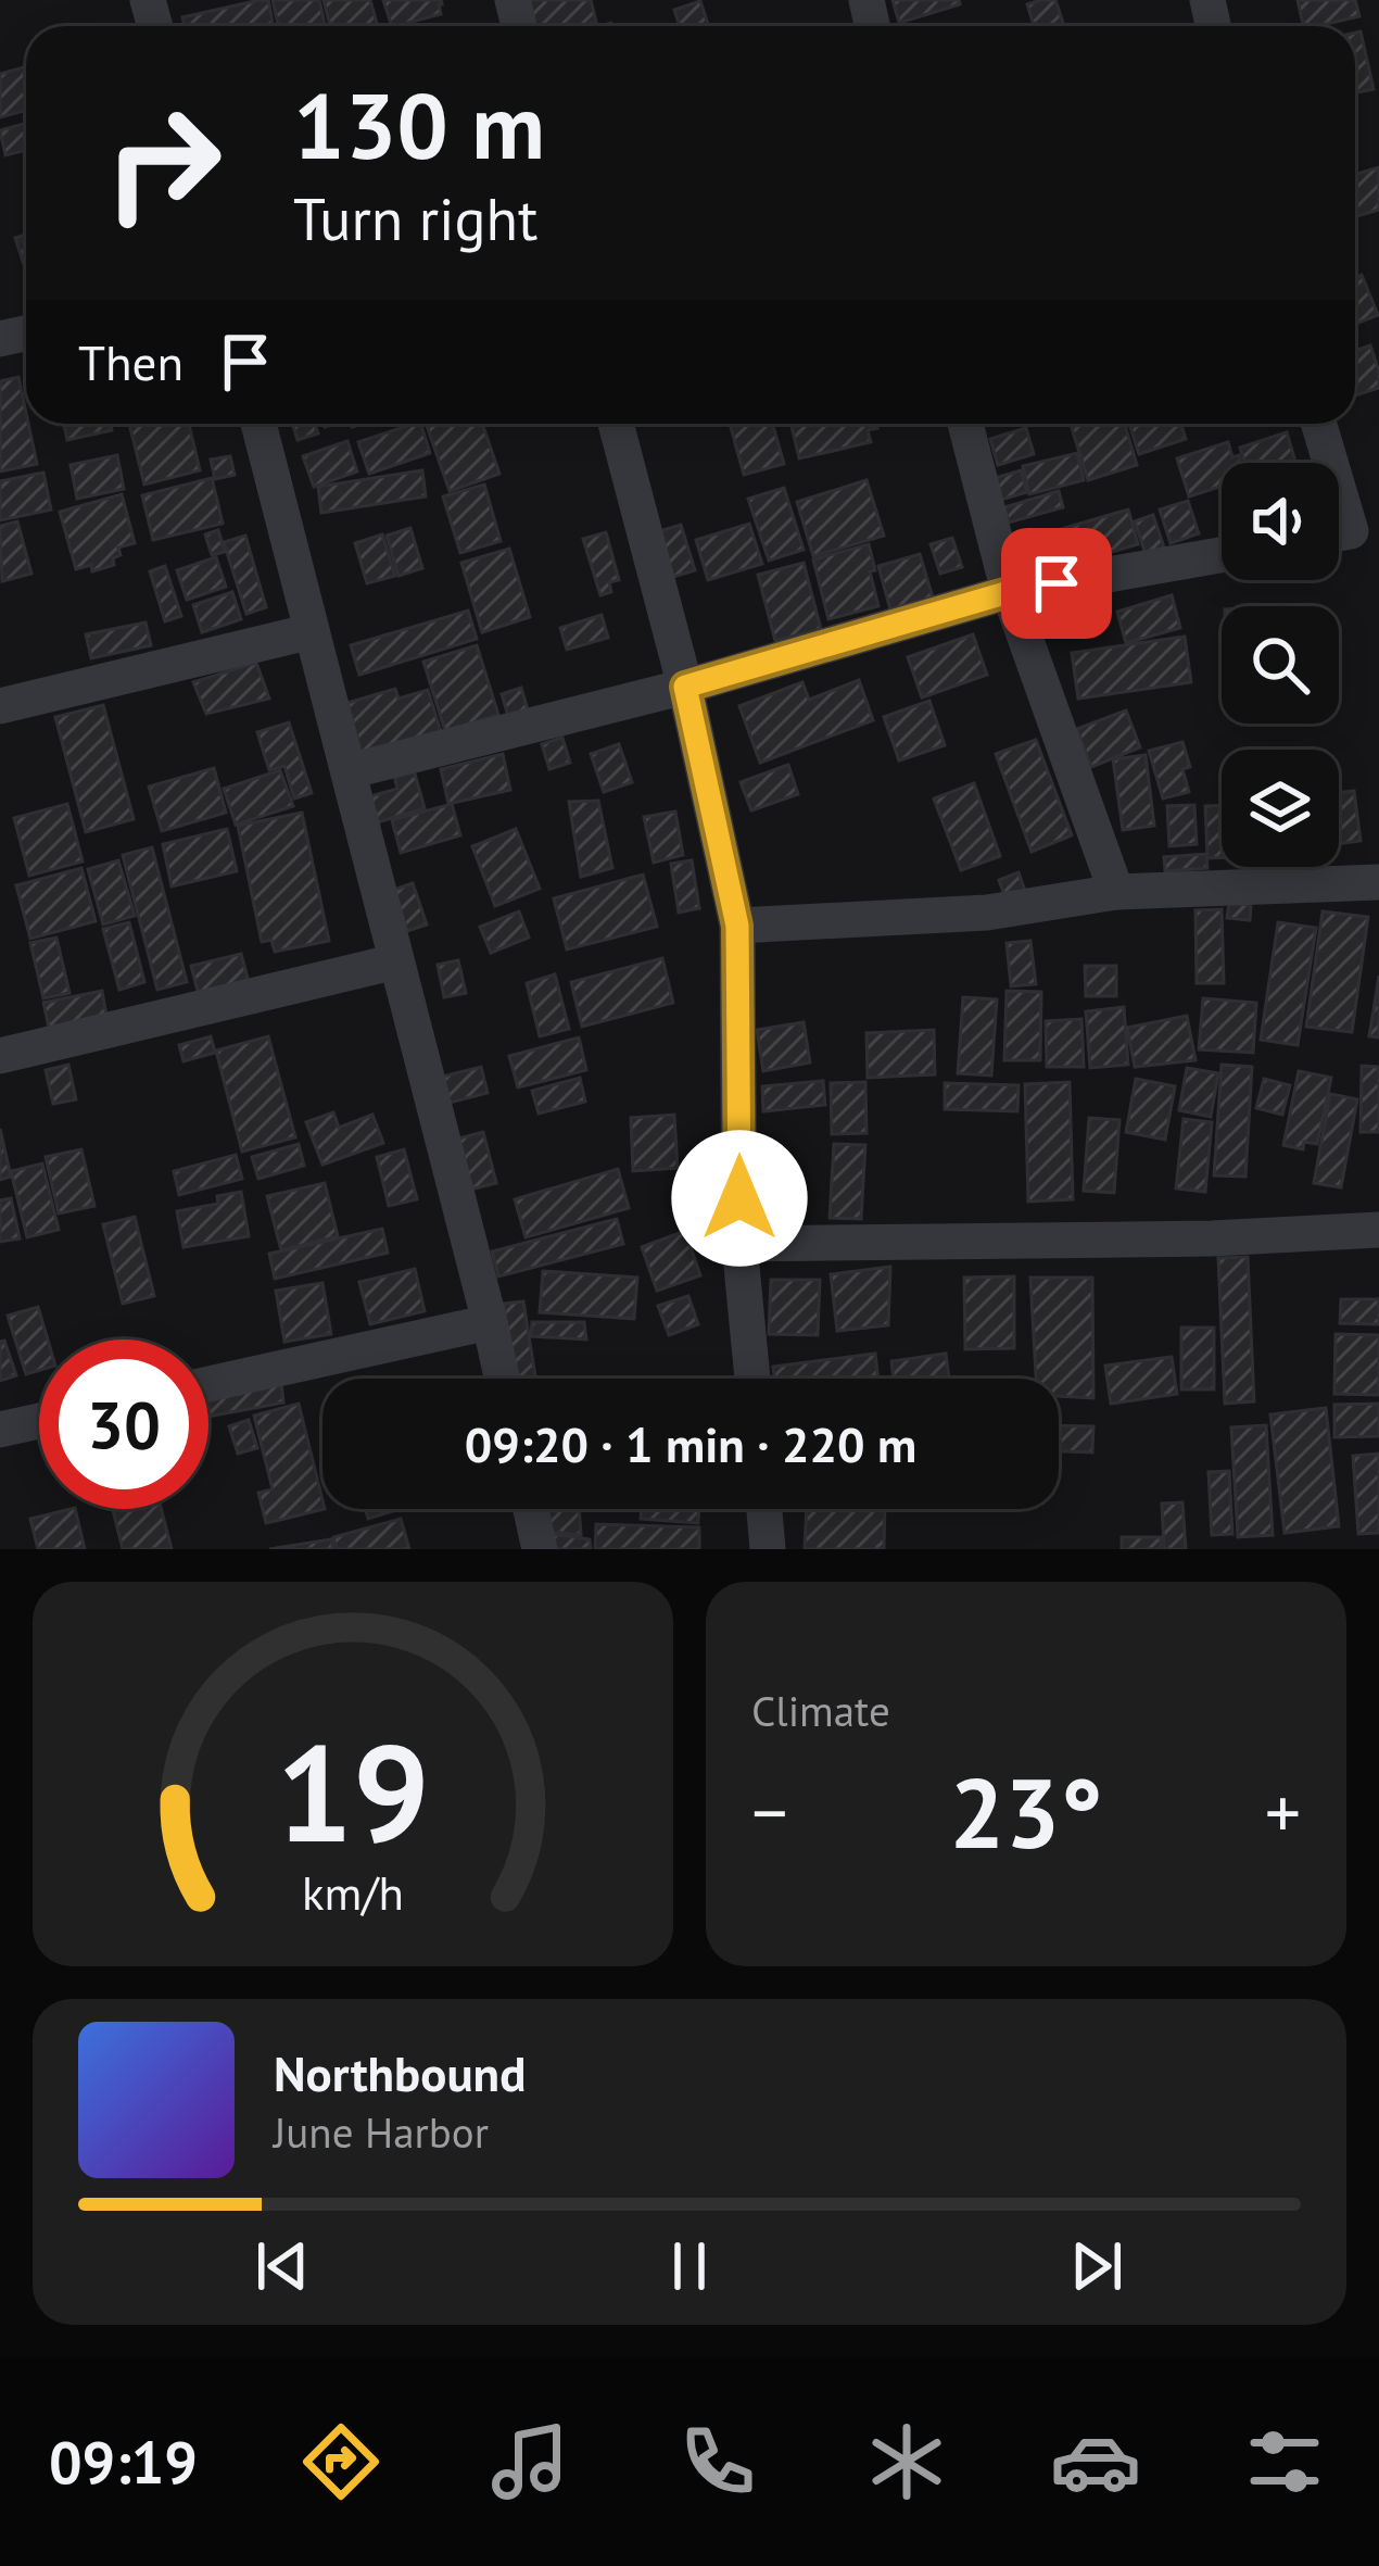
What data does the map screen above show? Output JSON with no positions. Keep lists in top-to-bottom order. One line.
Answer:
{"page":{"turn":["130 m","Turn right"],"then":"Then","limit":"30","trip":"09:20 · 1 min · 220 m","tile":"Climate","heat":["−","23°","+"],"song":["Northbound","June Harbor"],"tabs":"09:19","gauge":["19","km/h"]}}
